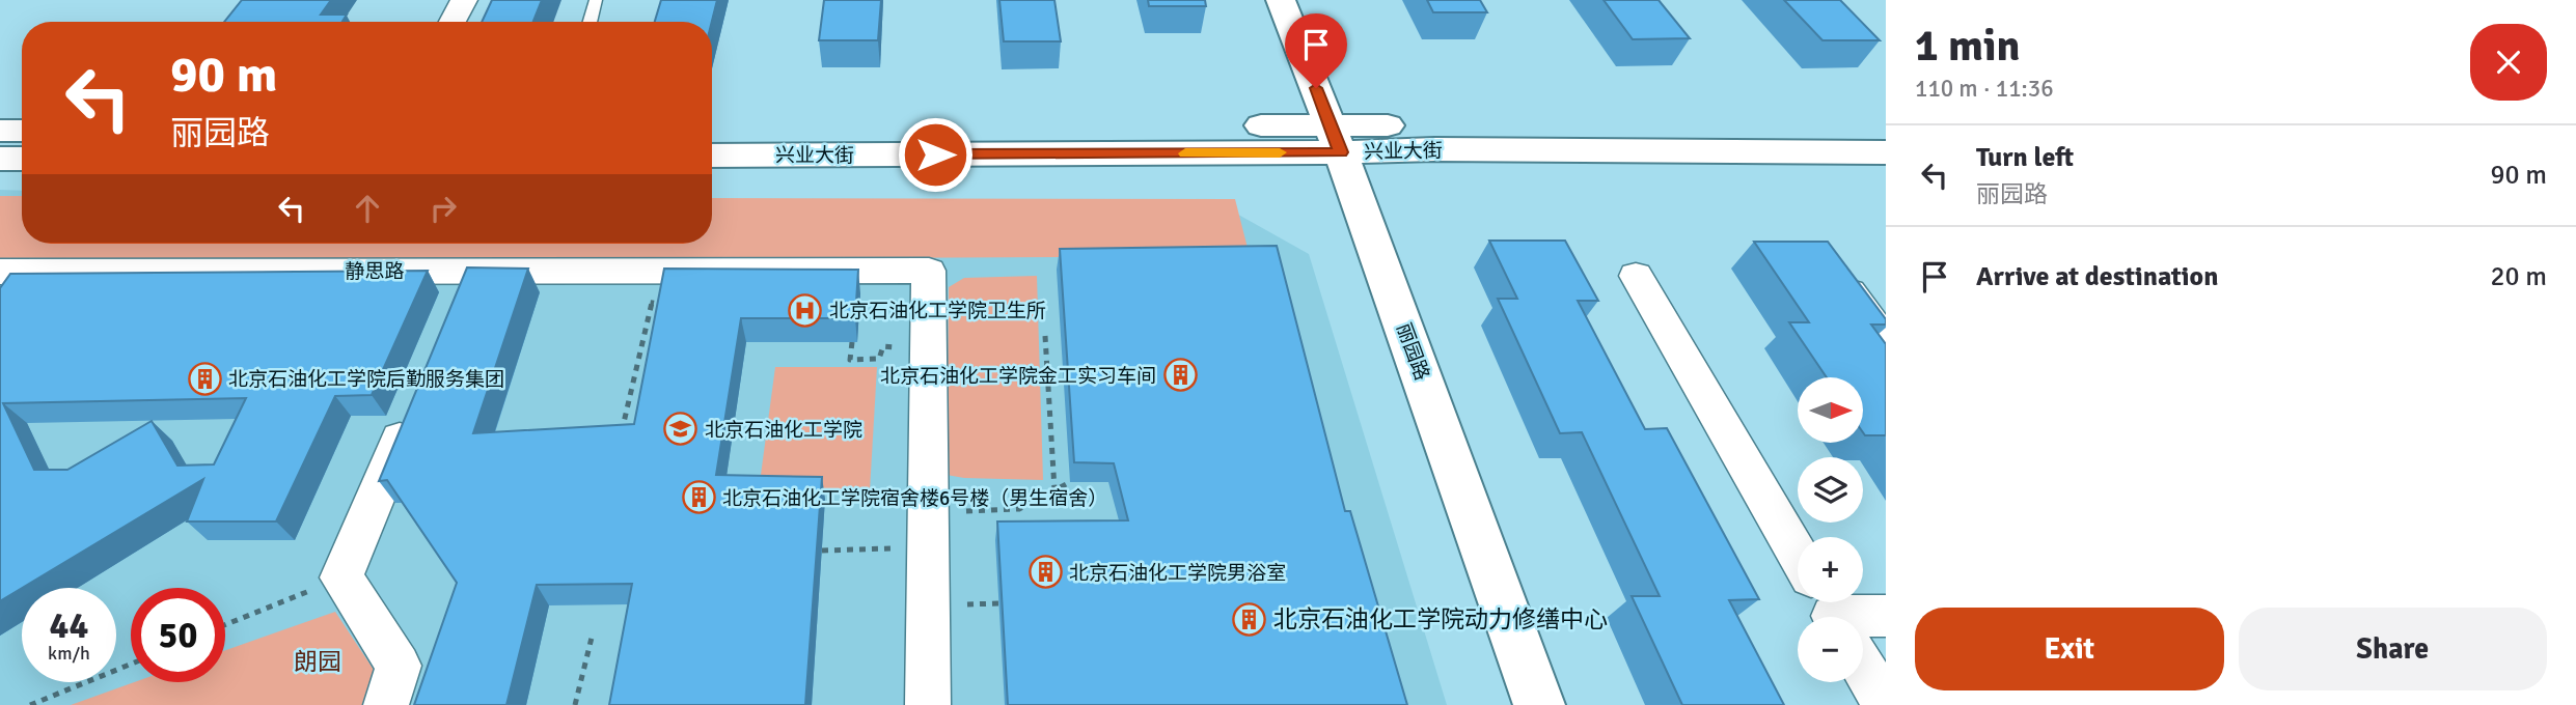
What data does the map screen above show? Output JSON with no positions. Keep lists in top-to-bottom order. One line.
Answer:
{"streets":{"main road":["兴业大街","丽园路"],"street":["静思路"]},"crossings":[["兴业大街","丽园路"]],"parks":["朗园"],"places":{"hospital":["北京石油化工学院卫生所"],"building":["北京石油化工学院金工实习车间","北京石油化工学院后勤服务集团","北京石油化工学院宿舍楼6号楼（男生宿舍）","北京石油化工学院男浴室","北京石油化工学院动力修缮中心"],"school or university":["北京石油化工学院"]},"north":"right","page":{"heading":["1 min","110 m · 11:36"],"turn":["90 m","丽园路"],"list":[{"name":"Turn left","note":"丽园路","value":"90 m"},{"name":"Arrive at destination","value":"20 m"}],"map_buttons":["+","−"],"speed":"44 km/h","limit":"50","buttons":["Exit","Share"]}}
